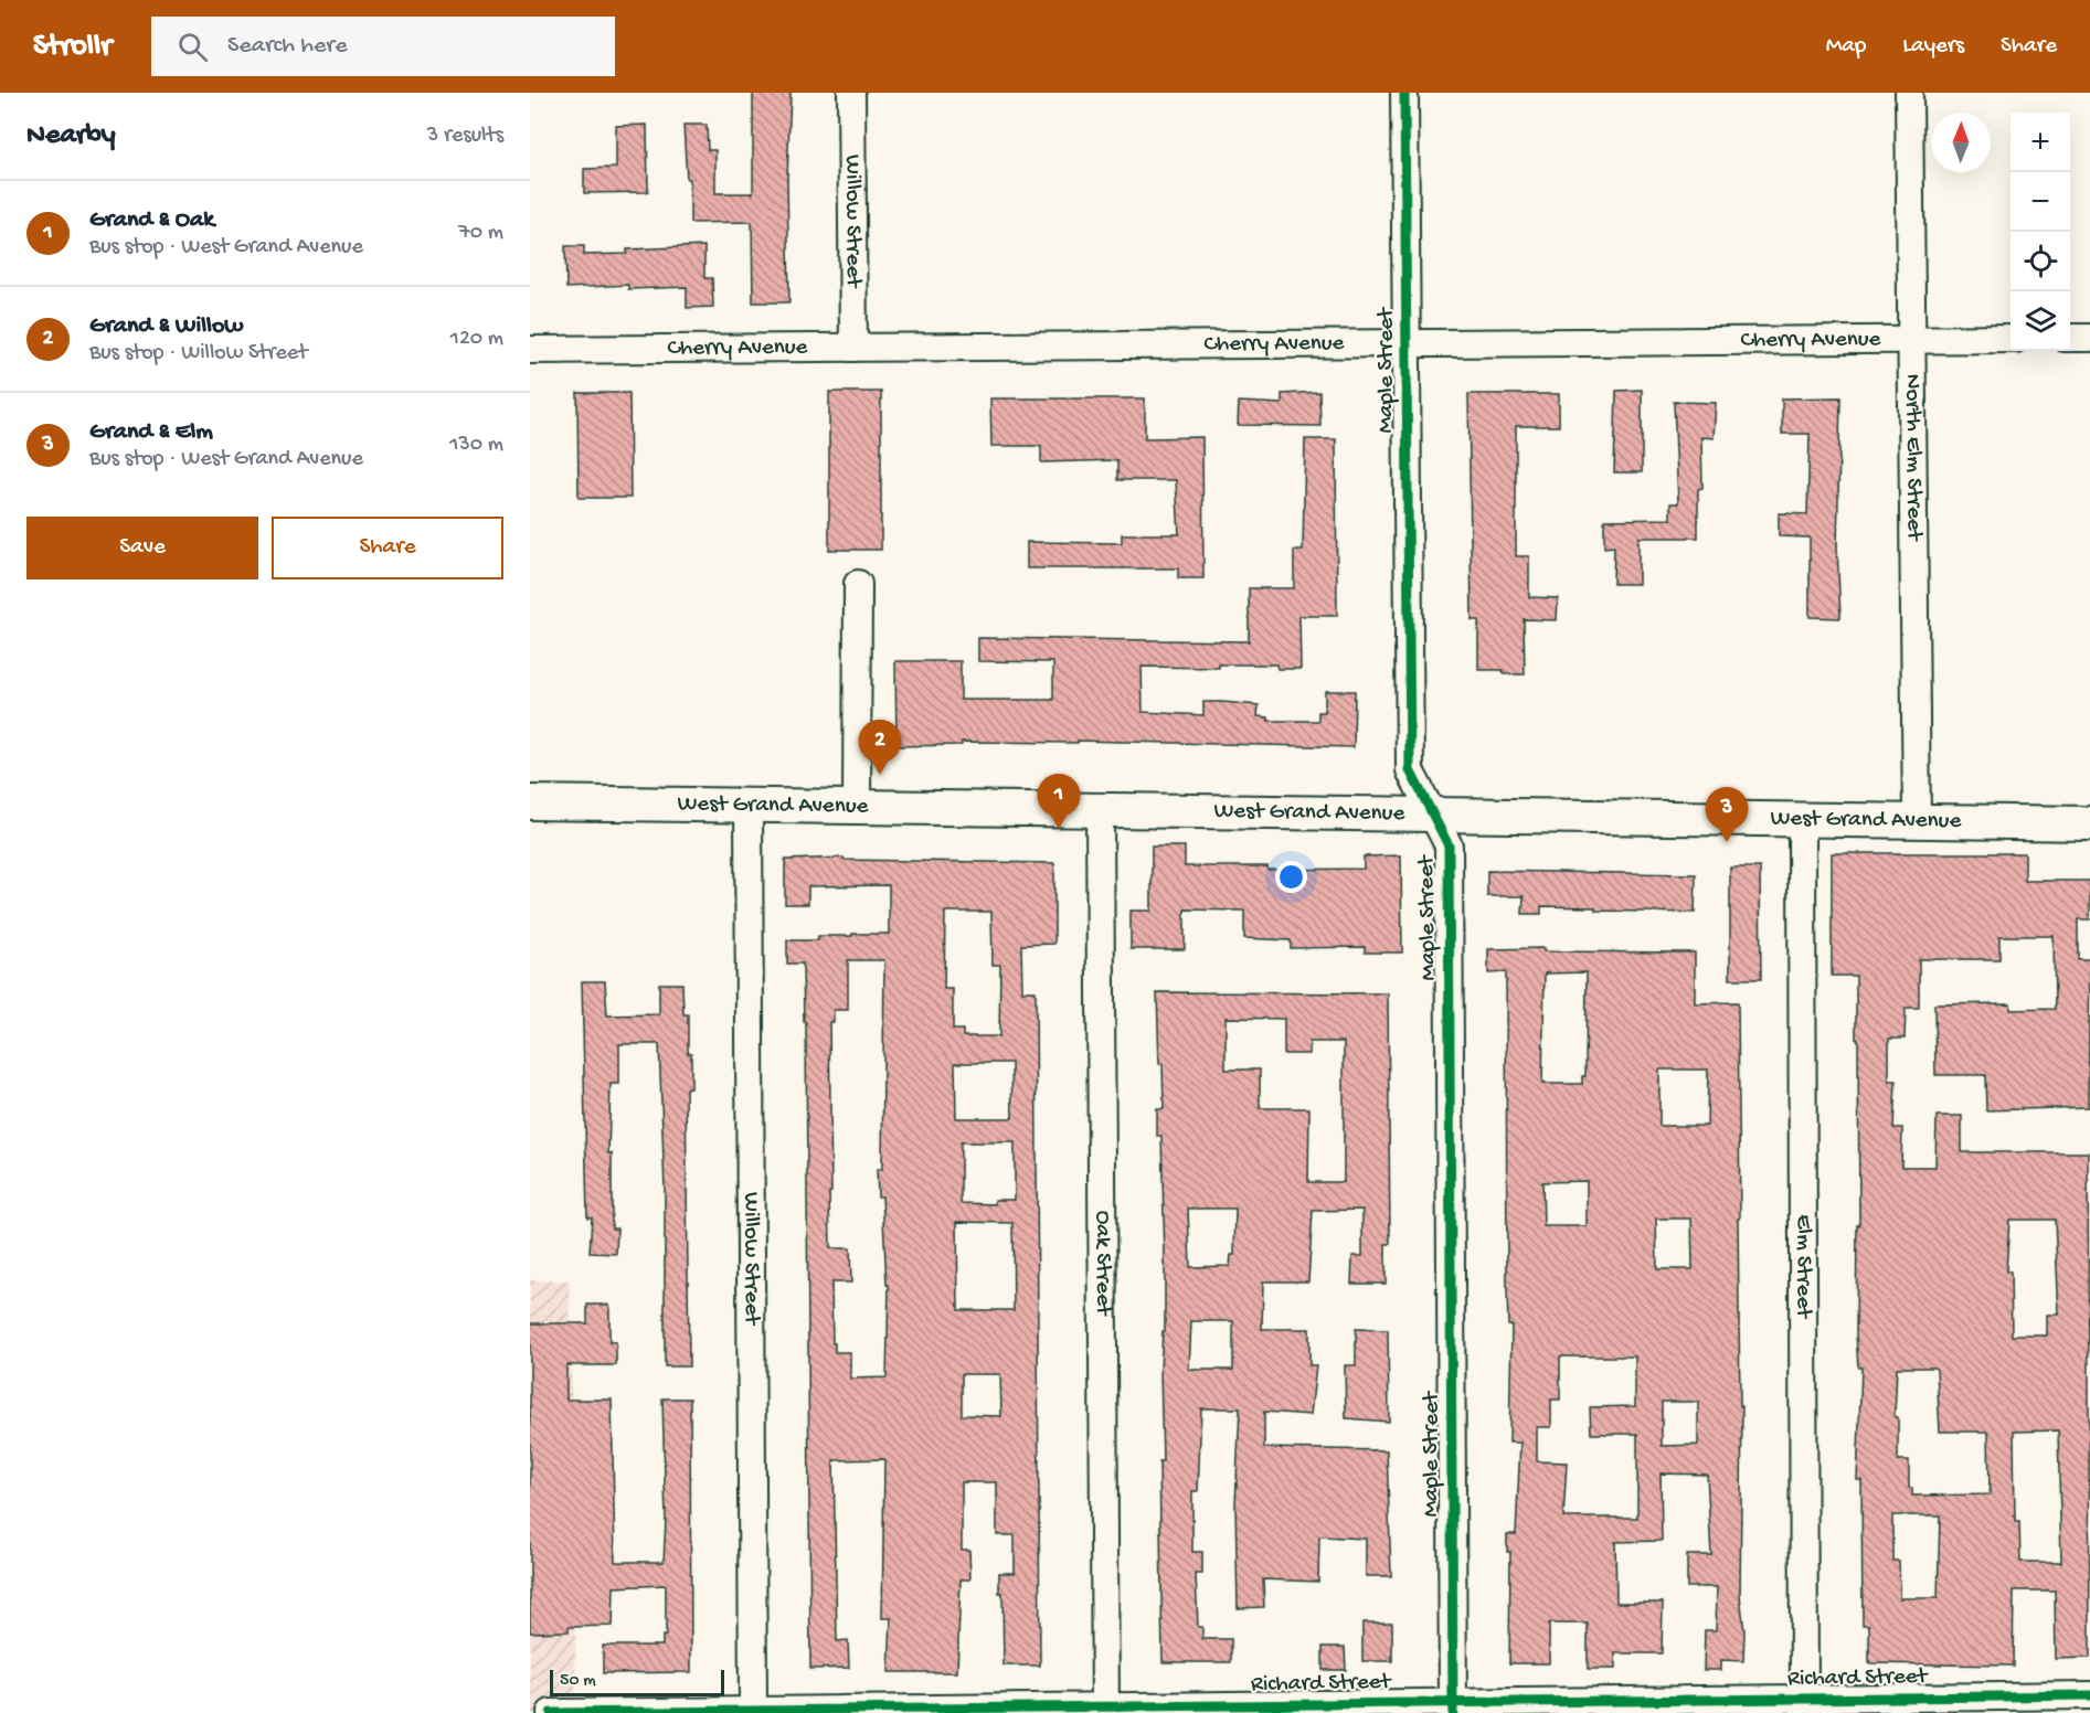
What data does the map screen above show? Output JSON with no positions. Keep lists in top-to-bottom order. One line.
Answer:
{"streets":{"main road":["West Grand Avenue"],"street":["Willow Street","Cherry Avenue","Maple Street","North Elm Street","Oak Street","Elm Street","Richard Street"]},"crossings":[["Willow Street","Cherry Avenue"],["Willow Street","West Grand Avenue"],["Willow Street","Richard Street"],["Cherry Avenue","Maple Street"],["Cherry Avenue","North Elm Street"],["Maple Street","West Grand Avenue"],["Maple Street","Richard Street"],["North Elm Street","West Grand Avenue"],["West Grand Avenue","Oak Street"],["West Grand Avenue","Elm Street"],["Oak Street","Richard Street"],["Elm Street","Richard Street"]],"scale_bar":"50 m","north":"top","page":{"header":"Strollr","search":"Search here","nav":["Map","Layers","Share"],"heading":["Nearby","3 results"],"map_buttons":["+","−"],"list":[{"mark":"1","name":"Grand & Oak","note":"Bus stop · West Grand Avenue","value":"70 m"},{"mark":"2","name":"Grand & Willow","note":"Bus stop · Willow Street","value":"120 m"},{"mark":"3","name":"Grand & Elm","note":"Bus stop · West Grand Avenue","value":"130 m"}],"buttons":["Save","Share"],"pins":["2","1","3"],"scale":"50 m"}}
